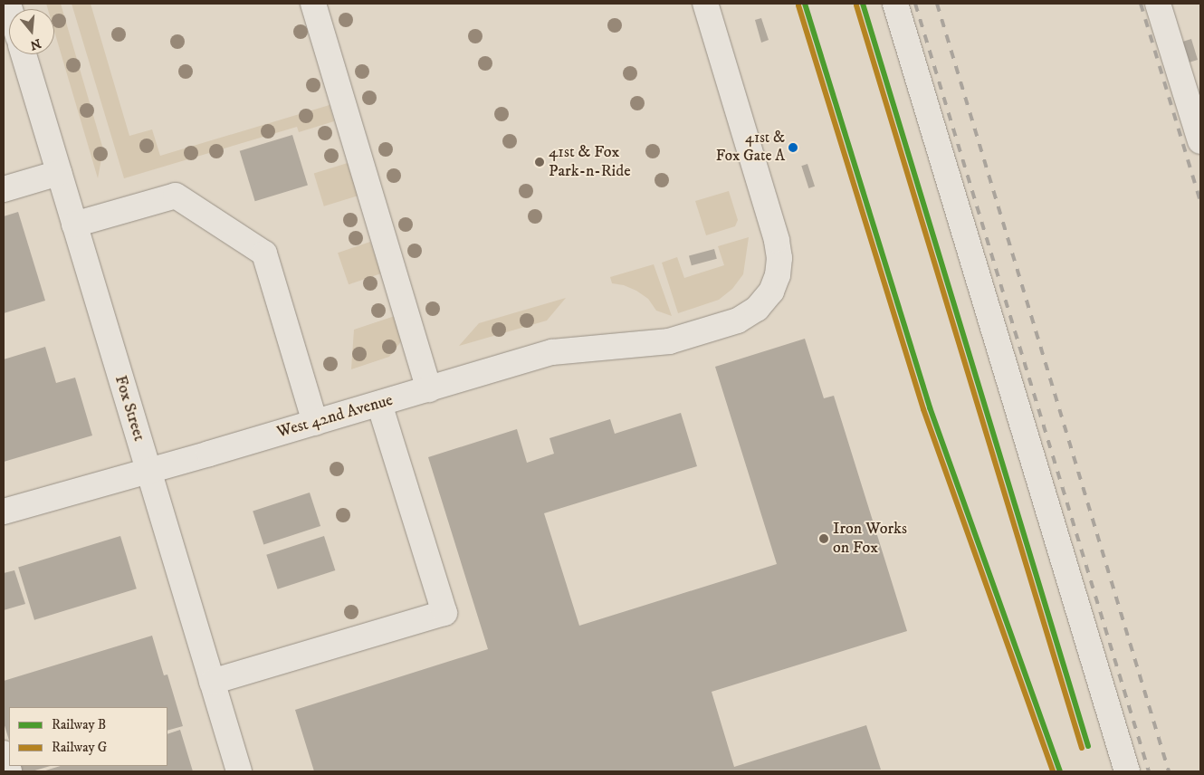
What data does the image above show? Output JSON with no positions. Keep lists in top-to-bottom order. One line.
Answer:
{"streets":{"street":["Fox Street","West 42nd Avenue"]},"crossings":[["Fox Street","West 42nd Avenue"]],"places":["41st & Fox Gate A","41st & Fox Park-n-Ride","Iron Works on Fox"],"lines":["rail line B","rail line G"],"legend":["Railway B","Railway G"],"north":"bottom"}
